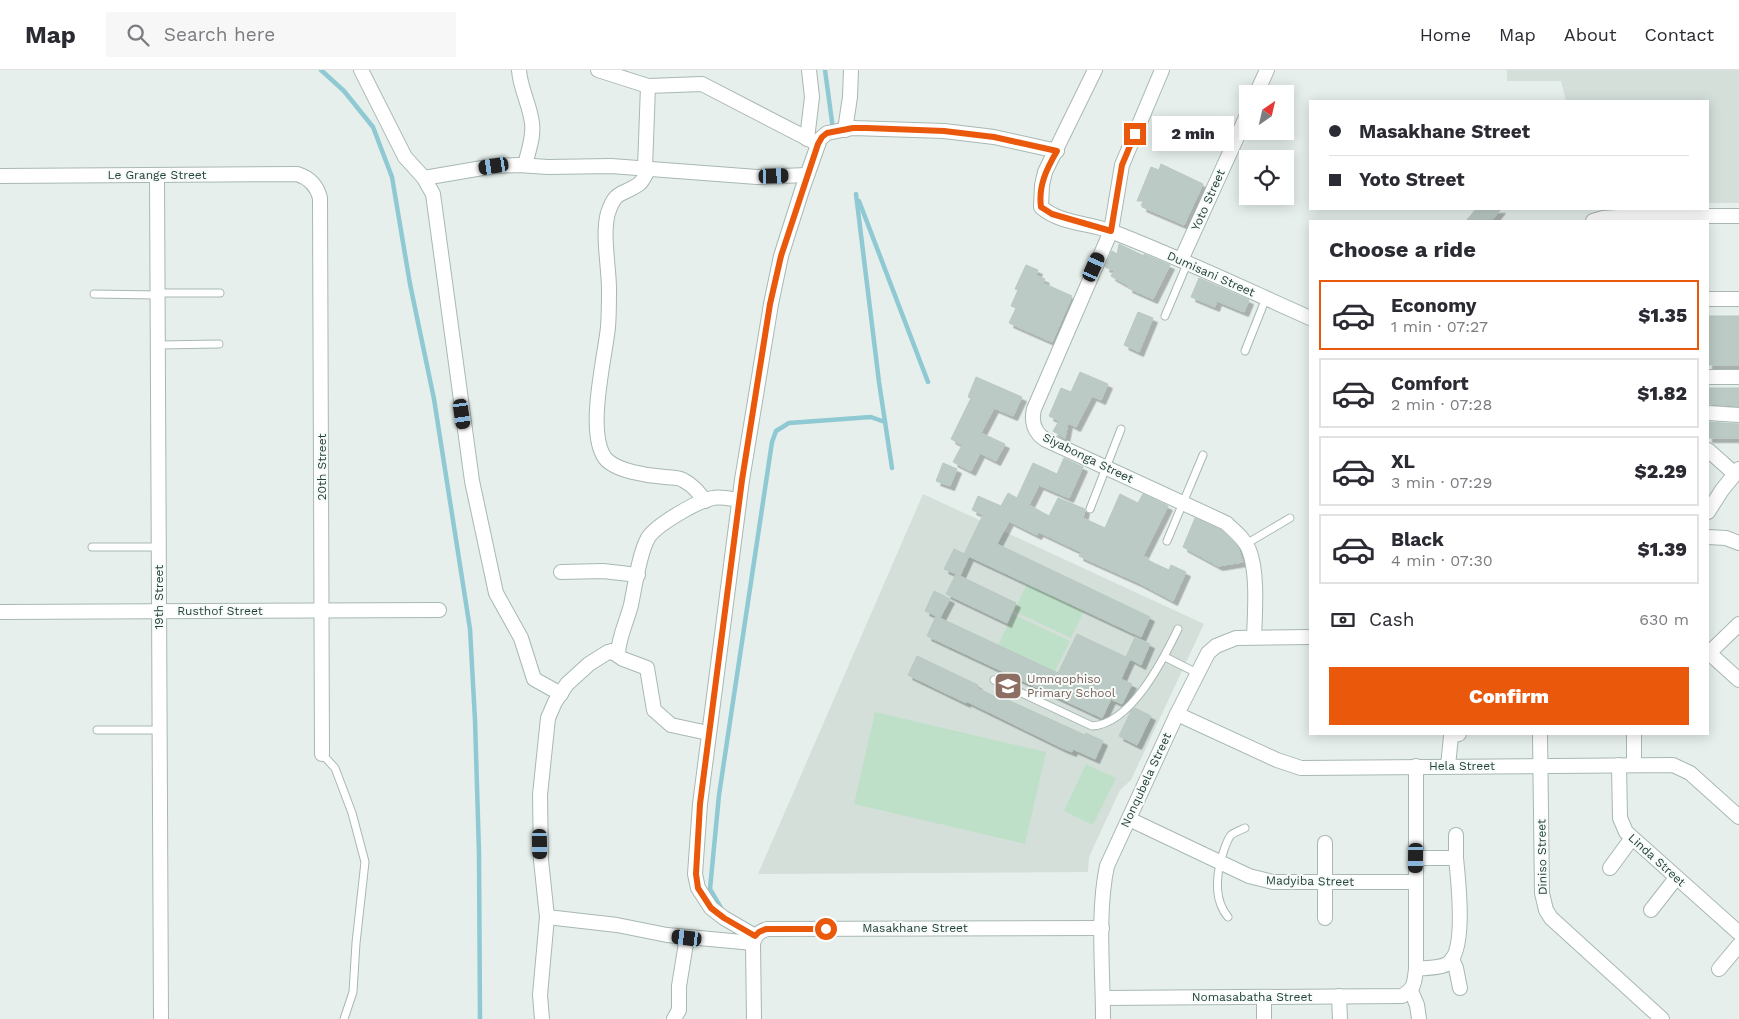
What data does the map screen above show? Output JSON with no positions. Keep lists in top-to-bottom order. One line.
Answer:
{"streets":{"street":["Le Grange Street","Yoto Street","Dumisani Street","Siyabonga Street","20th Street","19th Street","Rusthof Street","Hela Street","Nonqubela Street","Diniso Street","Linda Street","Madyiba Street","Masakhane Street","Nomasabatha Street"]},"crossings":[["Le Grange Street","20th Street"],["Le Grange Street","19th Street"],["Yoto Street","Dumisani Street"],["Dumisani Street","Siyabonga Street"],["Siyabonga Street","Nonqubela Street"],["20th Street","Rusthof Street"],["19th Street","Rusthof Street"],["Hela Street","Nonqubela Street"],["Hela Street","Diniso Street"],["Hela Street","Linda Street"],["Nonqubela Street","Madyiba Street"],["Nonqubela Street","Masakhane Street"],["Nonqubela Street","Nomasabatha Street"]],"places":{"school or university":["Umnqophiso Primary School"]},"north":"top right","page":{"header":"Map","search":"Search here","nav":["Home","Map","About","Contact"],"banner":["Masakhane Street","Yoto Street"],"bubble":"2 min","heading":"Choose a ride","list":[{"name":"Economy","note":"1 min · 07:27","value":"$1.35"},{"name":"Comfort","note":"2 min · 07:28","value":"$1.82"},{"name":"XL","note":"3 min · 07:29","value":"$2.29"},{"name":"Black","note":"4 min · 07:30","value":"$1.39"}],"pay":["Cash","630 m"],"buttons":"Confirm"}}
